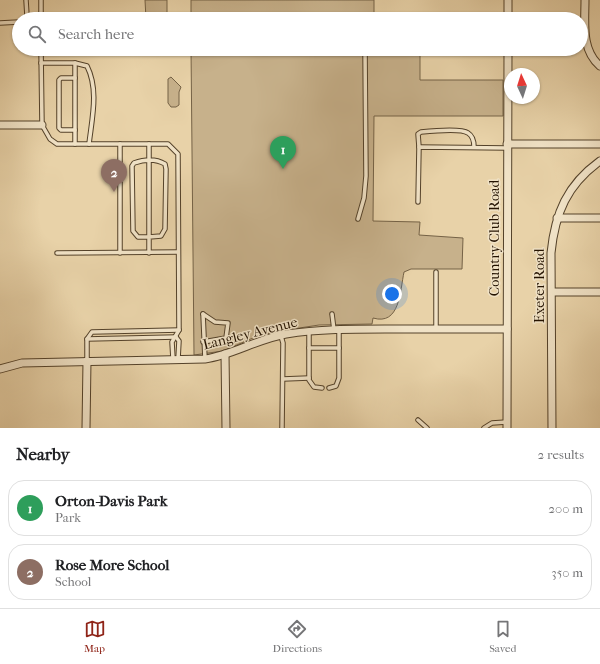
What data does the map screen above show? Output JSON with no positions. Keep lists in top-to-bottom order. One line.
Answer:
{"streets":{"street":["Country Club Road","Exeter Road","Langley Avenue"]},"crossings":[["Country Club Road","Langley Avenue"]],"north":"top","page":{"search":"Search here","pins":["1","2"],"heading":["Nearby","2 results"],"list":[{"mark":"1","name":"Orton-Davis Park","note":"Park","value":"200 m"},{"mark":"2","name":"Rose More School","note":"School","value":"350 m"}],"nav":["Map","Directions","Saved"]}}
